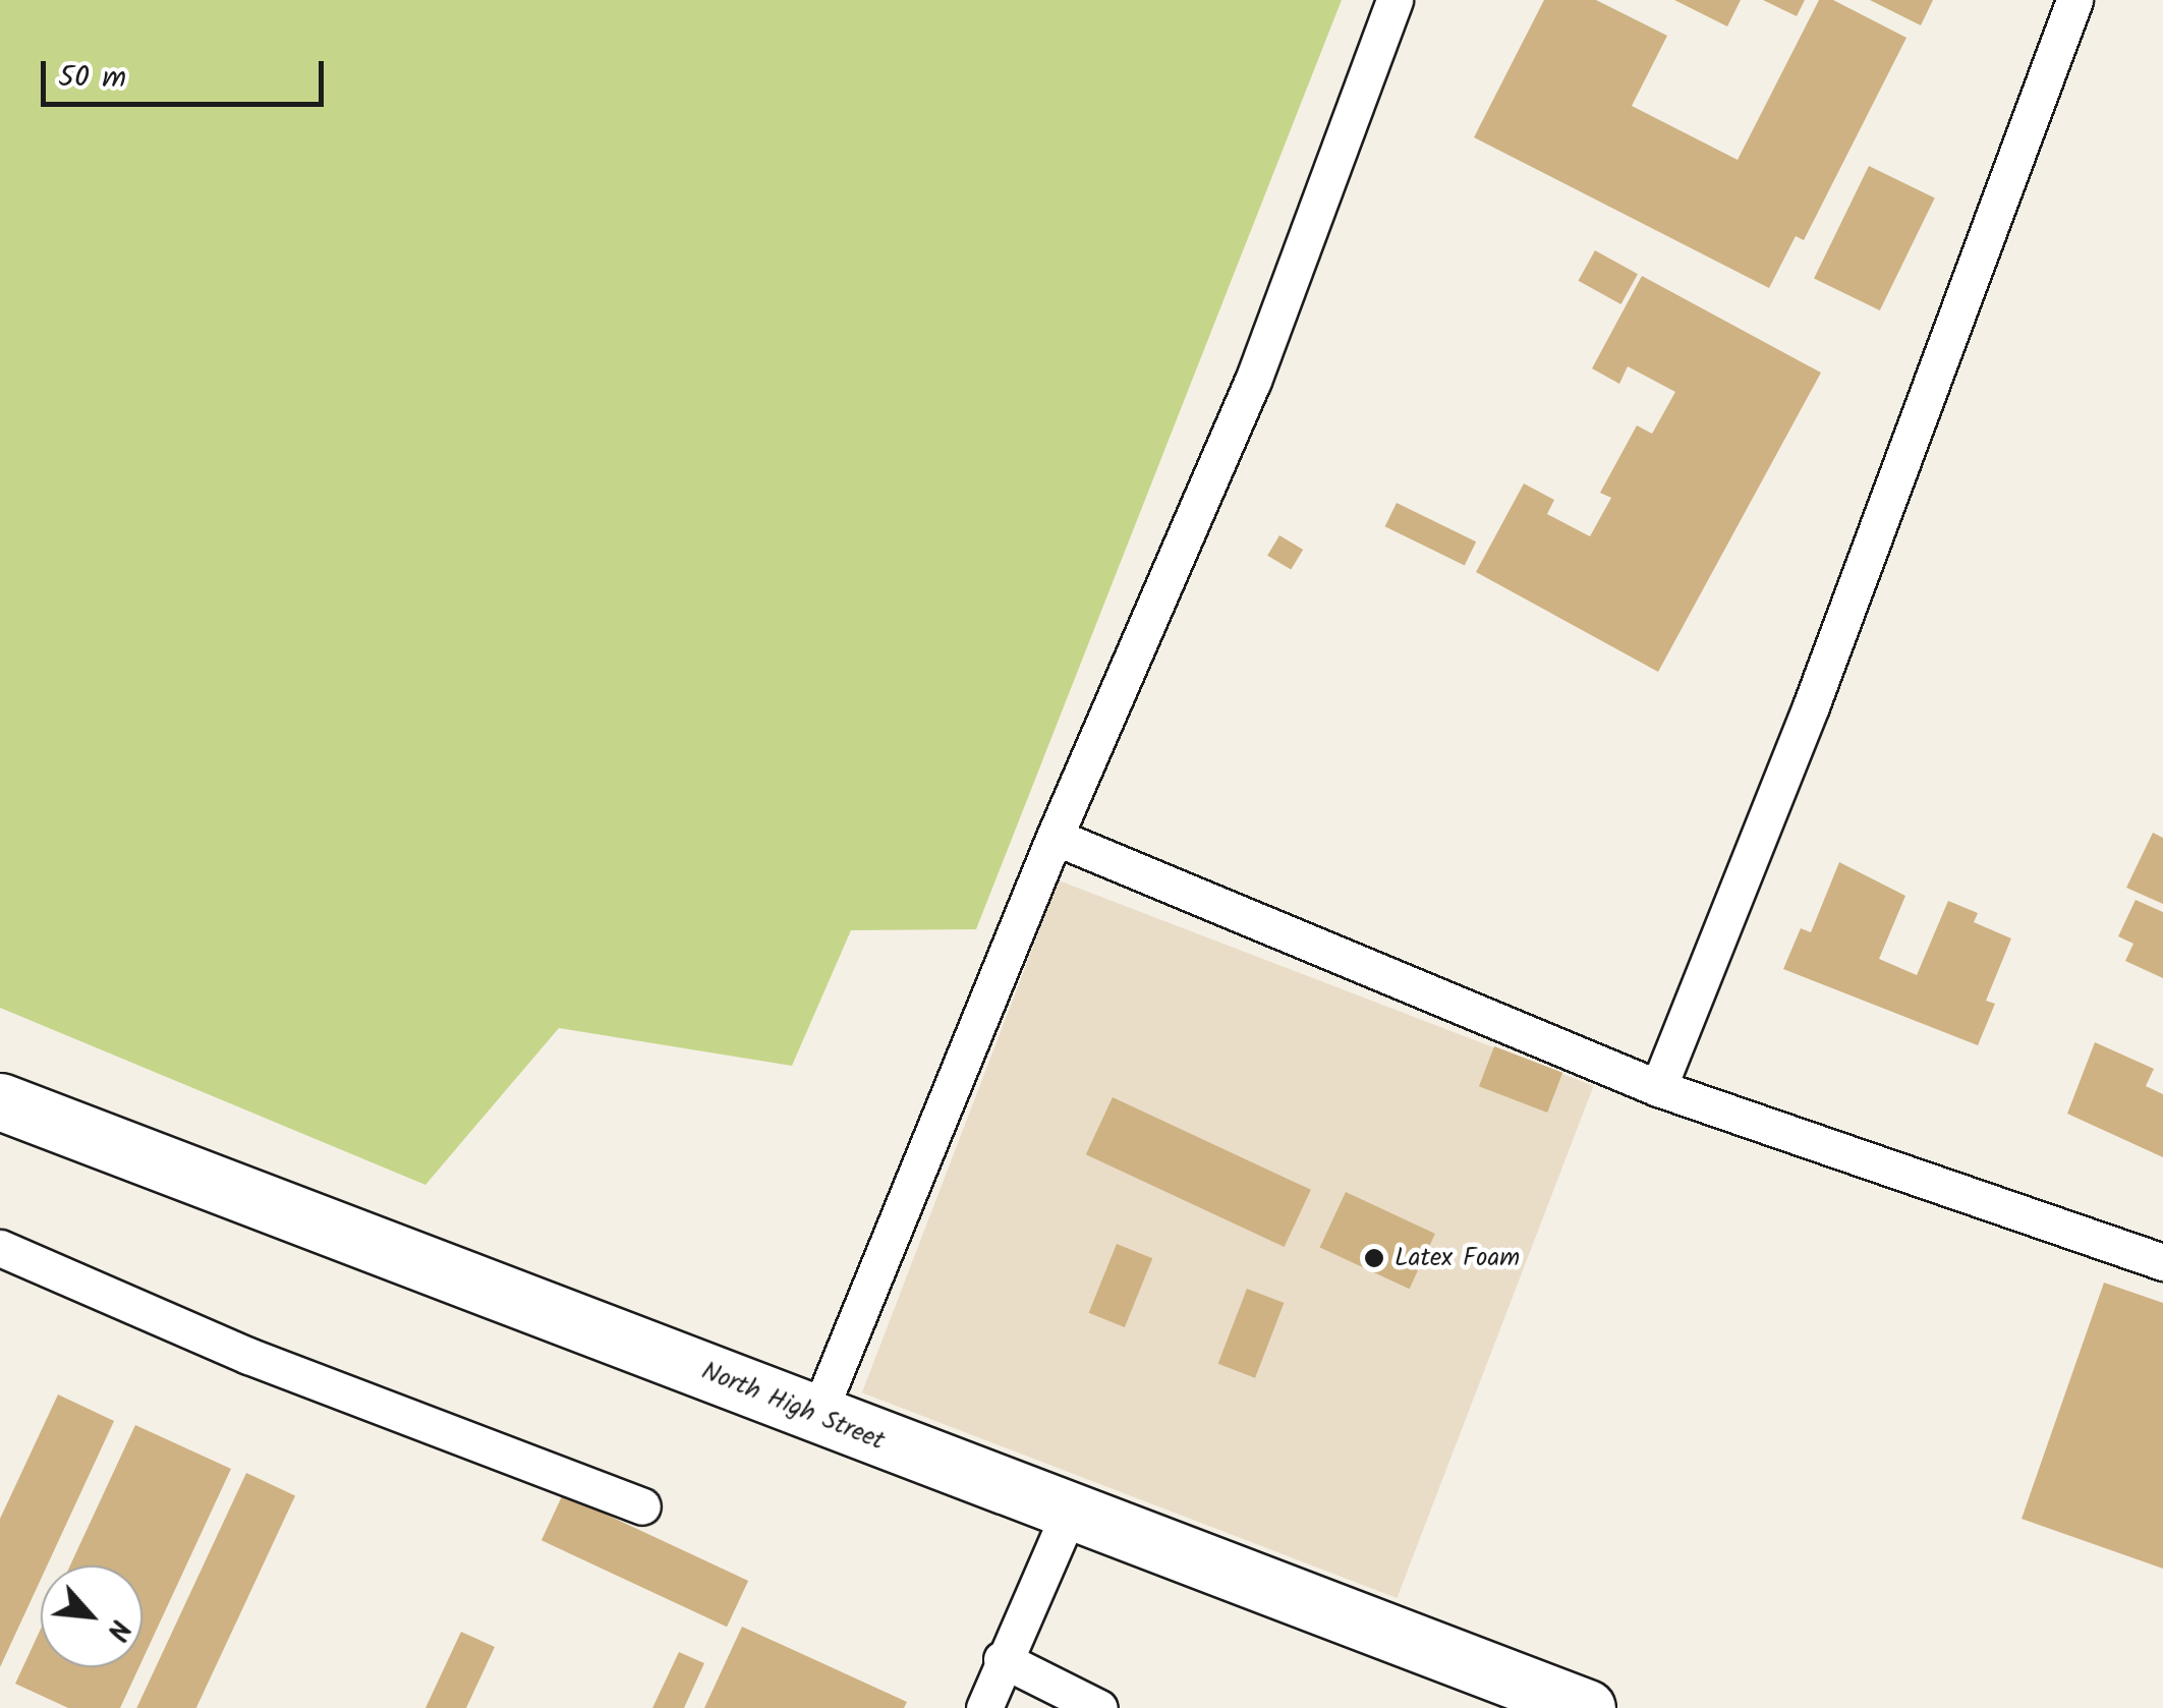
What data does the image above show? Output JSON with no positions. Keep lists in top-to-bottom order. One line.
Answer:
{"streets":{"highway":["North High Street"]},"places":["Latex Foam"],"scale_bar":"50 m","north":"bottom right"}
